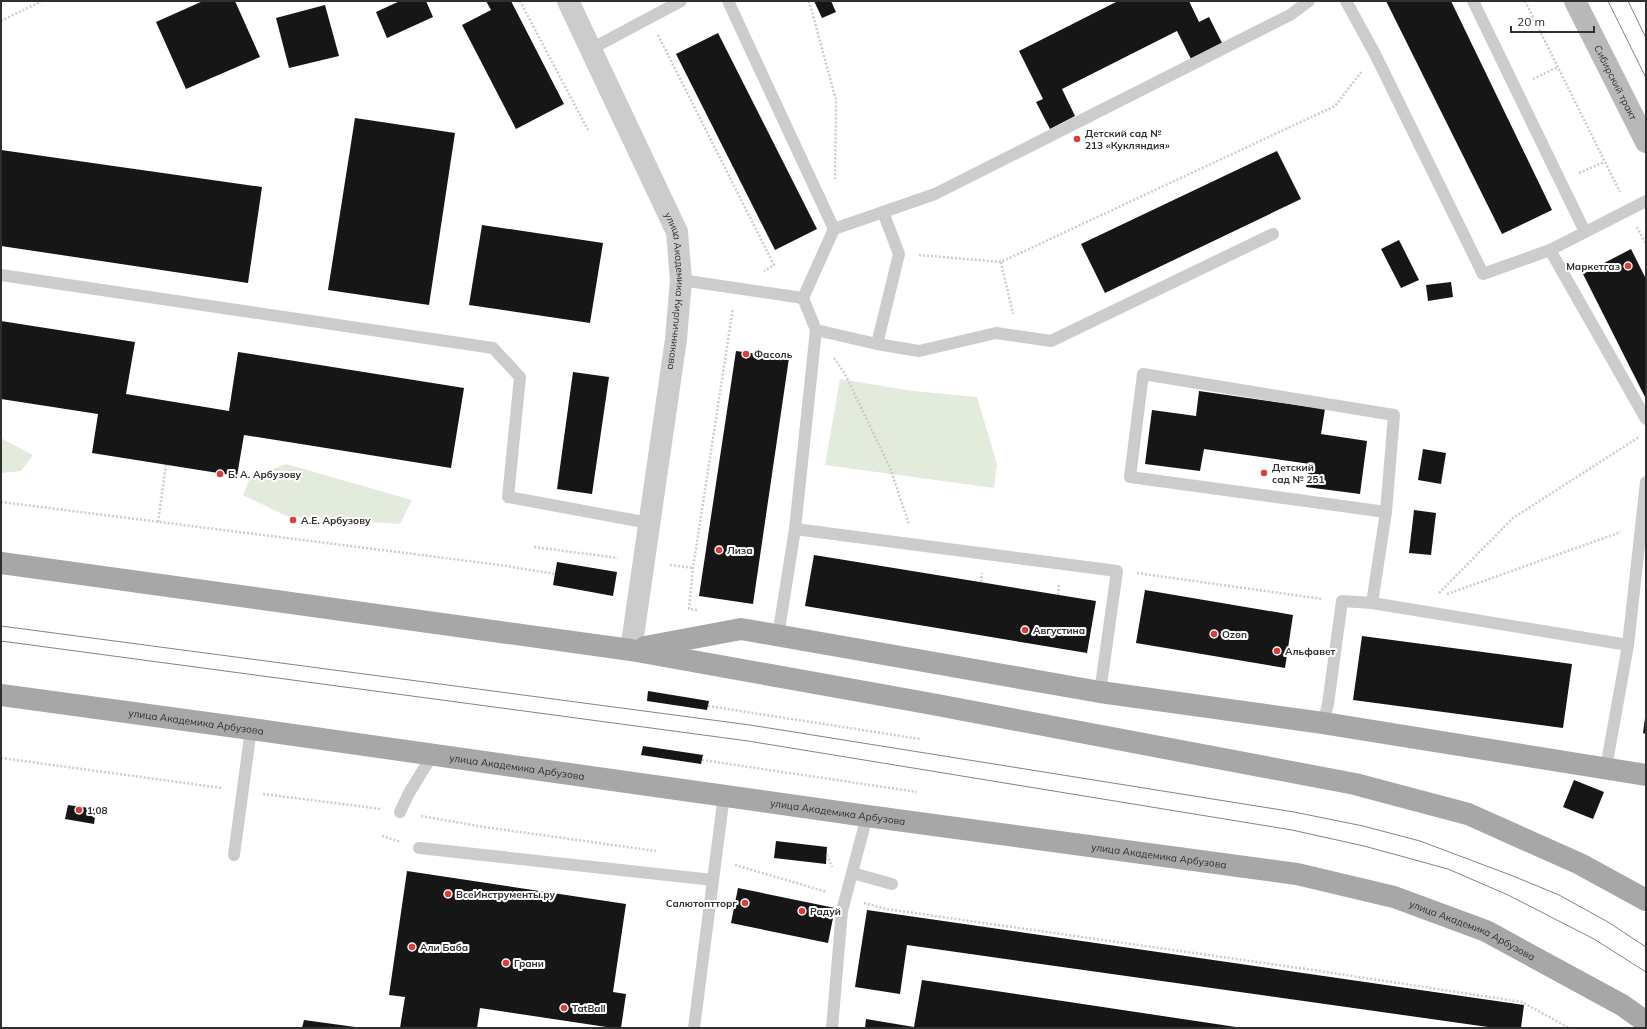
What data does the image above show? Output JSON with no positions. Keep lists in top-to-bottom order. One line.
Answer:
{"streets":{"main road":["Сибирский тракт","улица Академика Арбузова"],"street":["улица Академика Кирпичникова"]},"places":["Детский сад № 213 «Кукляндия»","Маркетгаз","Фасоль","Детский сад № 251","Б. А. Арбузову","А.Е. Арбузову","Лиза","Августина","Ozon","Альфавет","1,08","ВсеИнструменты.ру","Салютоптторг","Радуй","Али Баба","Грани","TatBall"],"scale_bar":"20 m"}
